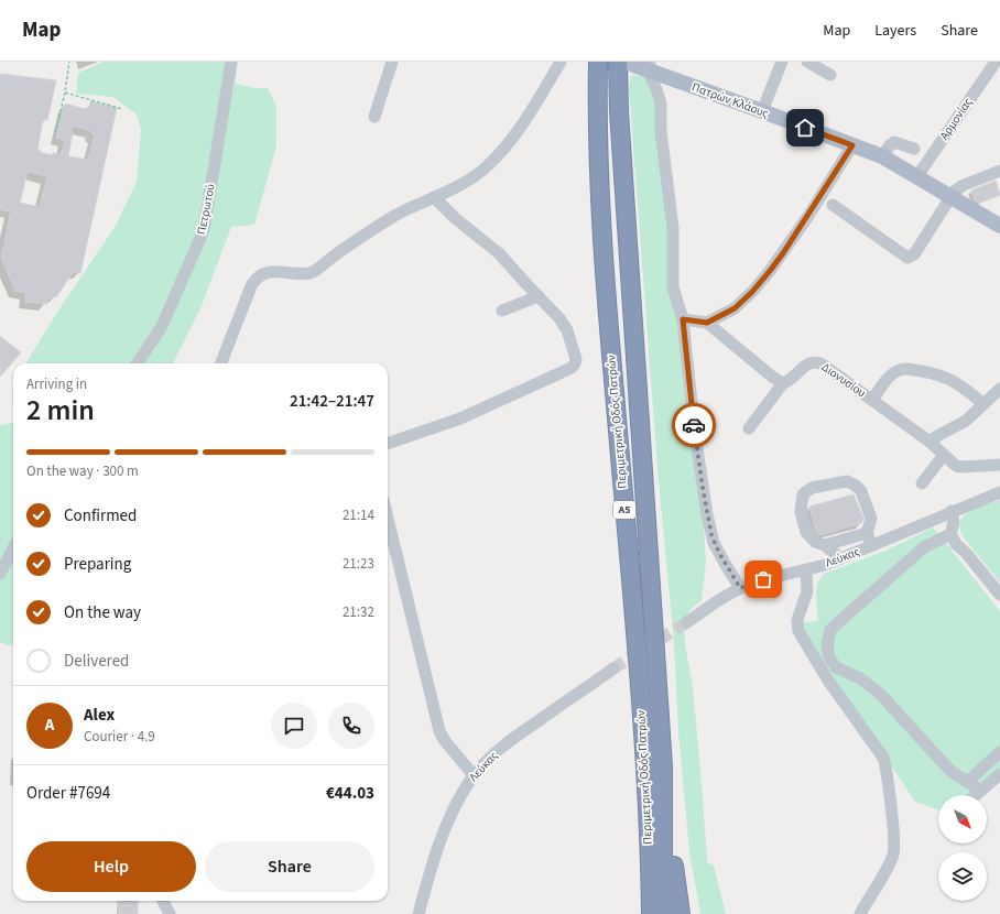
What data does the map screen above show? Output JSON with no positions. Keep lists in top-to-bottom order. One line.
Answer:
{"streets":{"highway":["Περιμετρική Οδός Πατρών","Α5"],"main road":["Πατρών Κλάους"],"street":["Αρμονίας","Πετρωτού","Διονυσίου","Λεύκας"]},"crossings":[["Πατρών Κλάους","Αρμονίας"]],"north":"bottom right","page":{"header":"Map","nav":["Map","Layers","Share"],"heading":["2 min","Arriving in","21:42–21:47"],"panel":["Alex","Courier · 4.9","Order #7694","€44.03"],"bar":"On the way · 300 m","list":[["Confirmed","21:14"],["Preparing","21:23"],["On the way","21:32"],"Delivered"],"round":"A","buttons":["Help","Share"]}}
